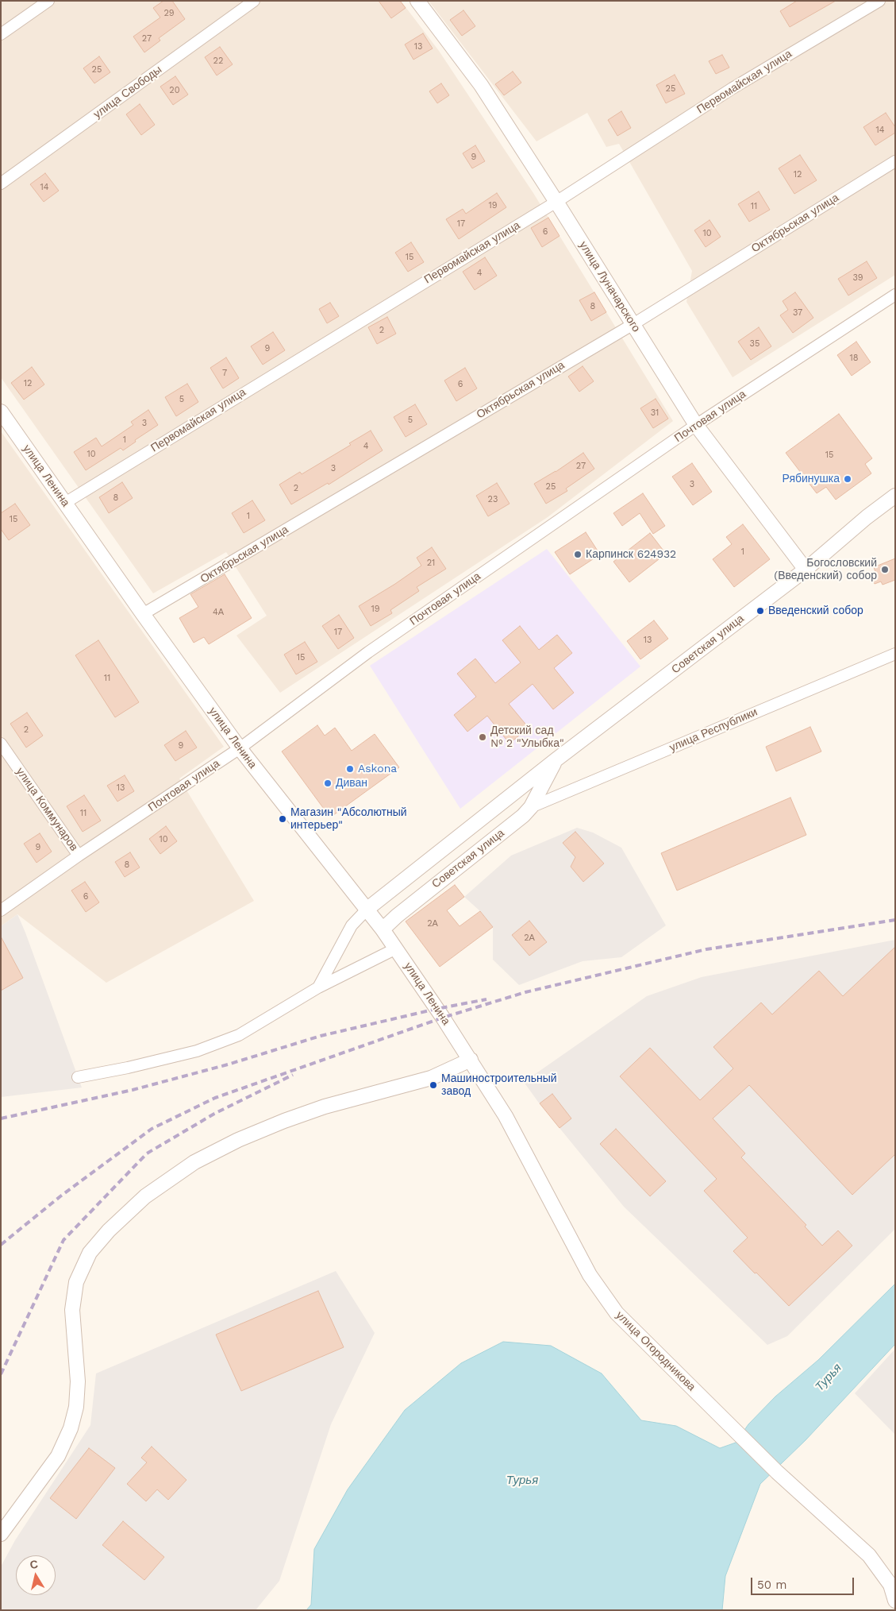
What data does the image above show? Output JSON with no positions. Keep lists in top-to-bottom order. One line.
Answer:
{"streets":{"street":["Первомайская улица","улица Свободы","Октябрьская улица","улица Луначарского","Почтовая улица","улица Ленина","Советская улица","улица Республики","улица Коммунаров","улица Огородникова"]},"crossings":[["Первомайская улица","улица Луначарского"],["Первомайская улица","улица Ленина"],["Октябрьская улица","улица Луначарского"],["Октябрьская улица","улица Ленина"],["улица Луначарского","Почтовая улица"],["улица Луначарского","Советская улица"],["Почтовая улица","улица Ленина"],["Почтовая улица","улица Коммунаров"],["улица Ленина","Советская улица"],["улица Ленина","улица Огородникова"],["Советская улица","улица Республики"]],"water":["Турья"],"places":["Рябинушка","Карпинск 624932","Богословский (Введенский) собор","Введенский собор","Детский сад № 2 \"Улыбка\"","Askona","Диван","Магазин \"Абсолютный интерьер\"","Машиностроительный завод"],"house_numbers":["29","27","13","22","25","25","20","14","9","12","14","19","11","17","6","10","15","4","39","8","37","2","35","9","18","7","12","6","5","31","5","3","1","4","10","15","27","3","3","25","2","8","23","1","15","1","21","19","4А","17","13","15","11","2","9","13","11","10","9","8","6","2А","2А"],"scale_bar":"50 m","north":"top"}
